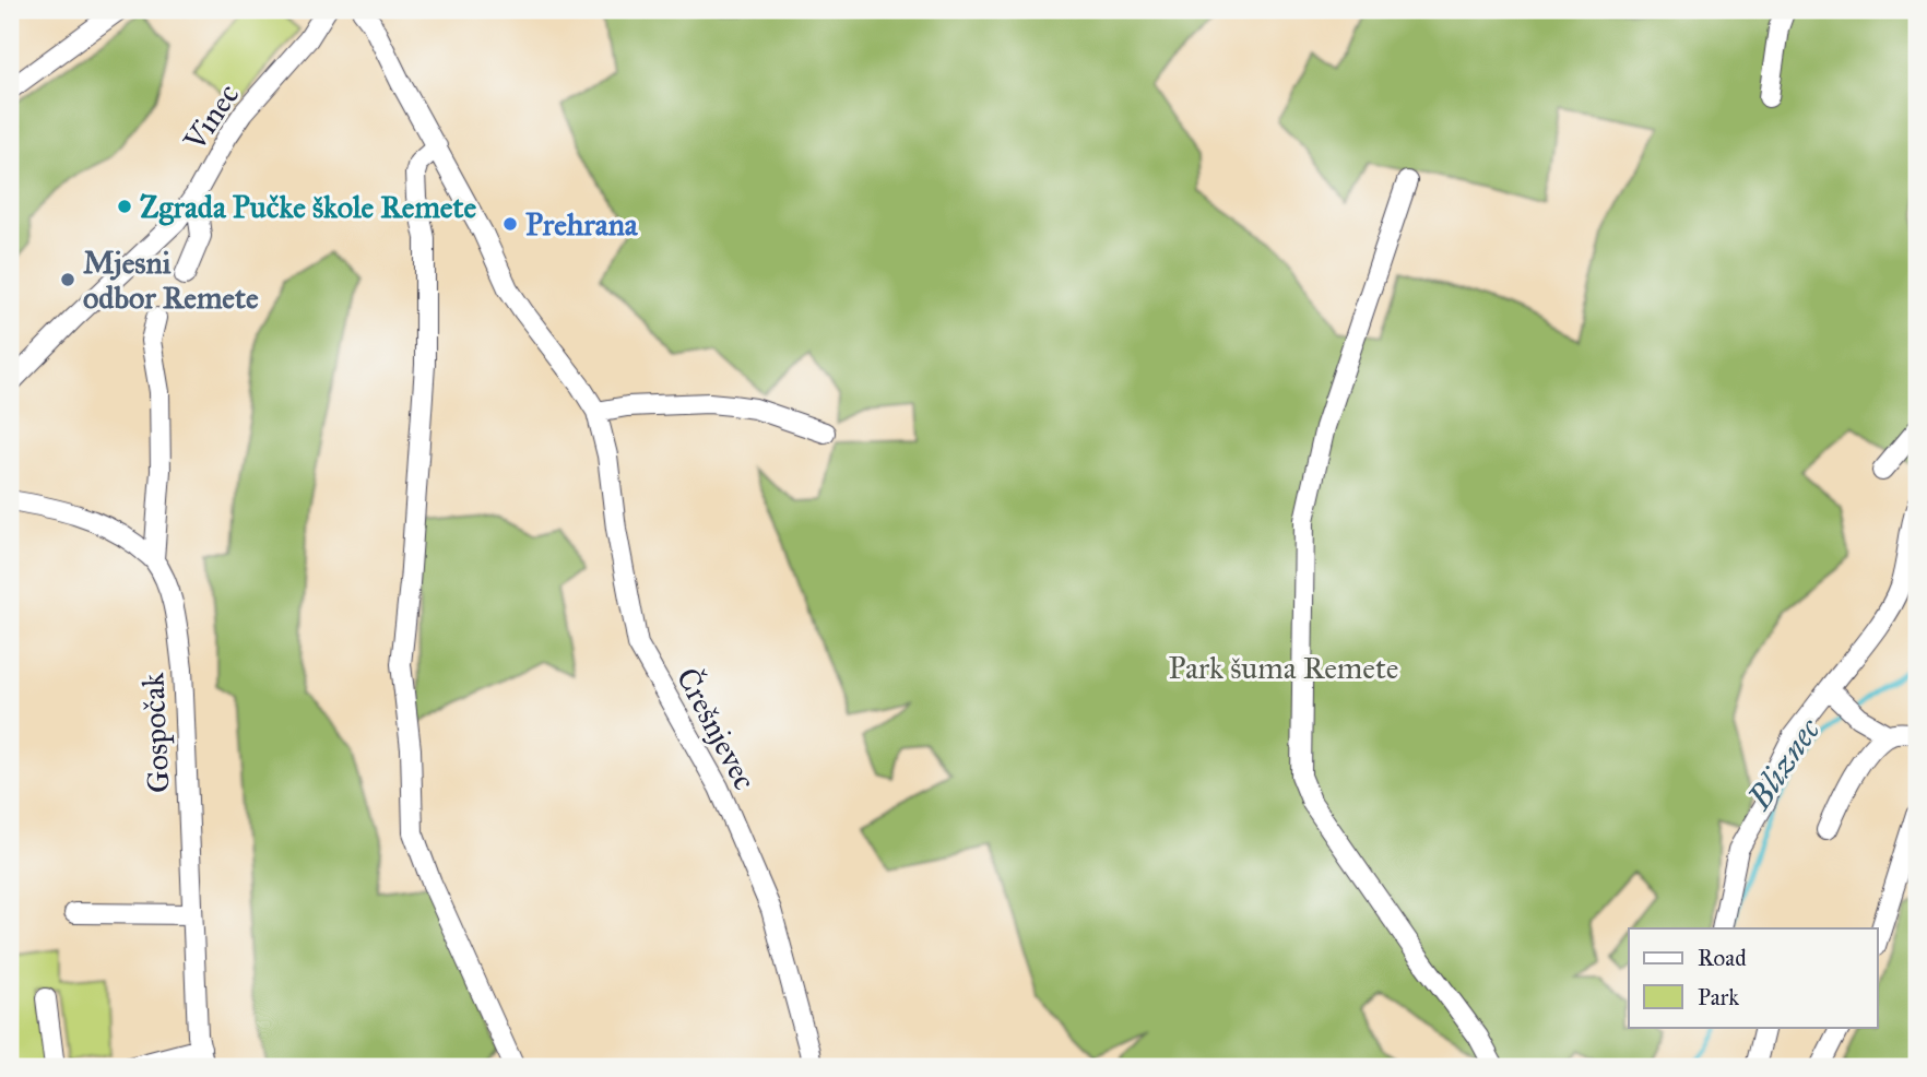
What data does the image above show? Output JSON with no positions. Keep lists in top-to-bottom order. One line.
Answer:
{"streets":{"street":["Vinec","Črešnjevec","Gospočak"]},"water":["Bliznec"],"parks":["Park šuma Remete"],"places":["Zgrada Pučke škole Remete","Prehrana","Mjesni odbor Remete"],"legend":["Road","Park"]}
